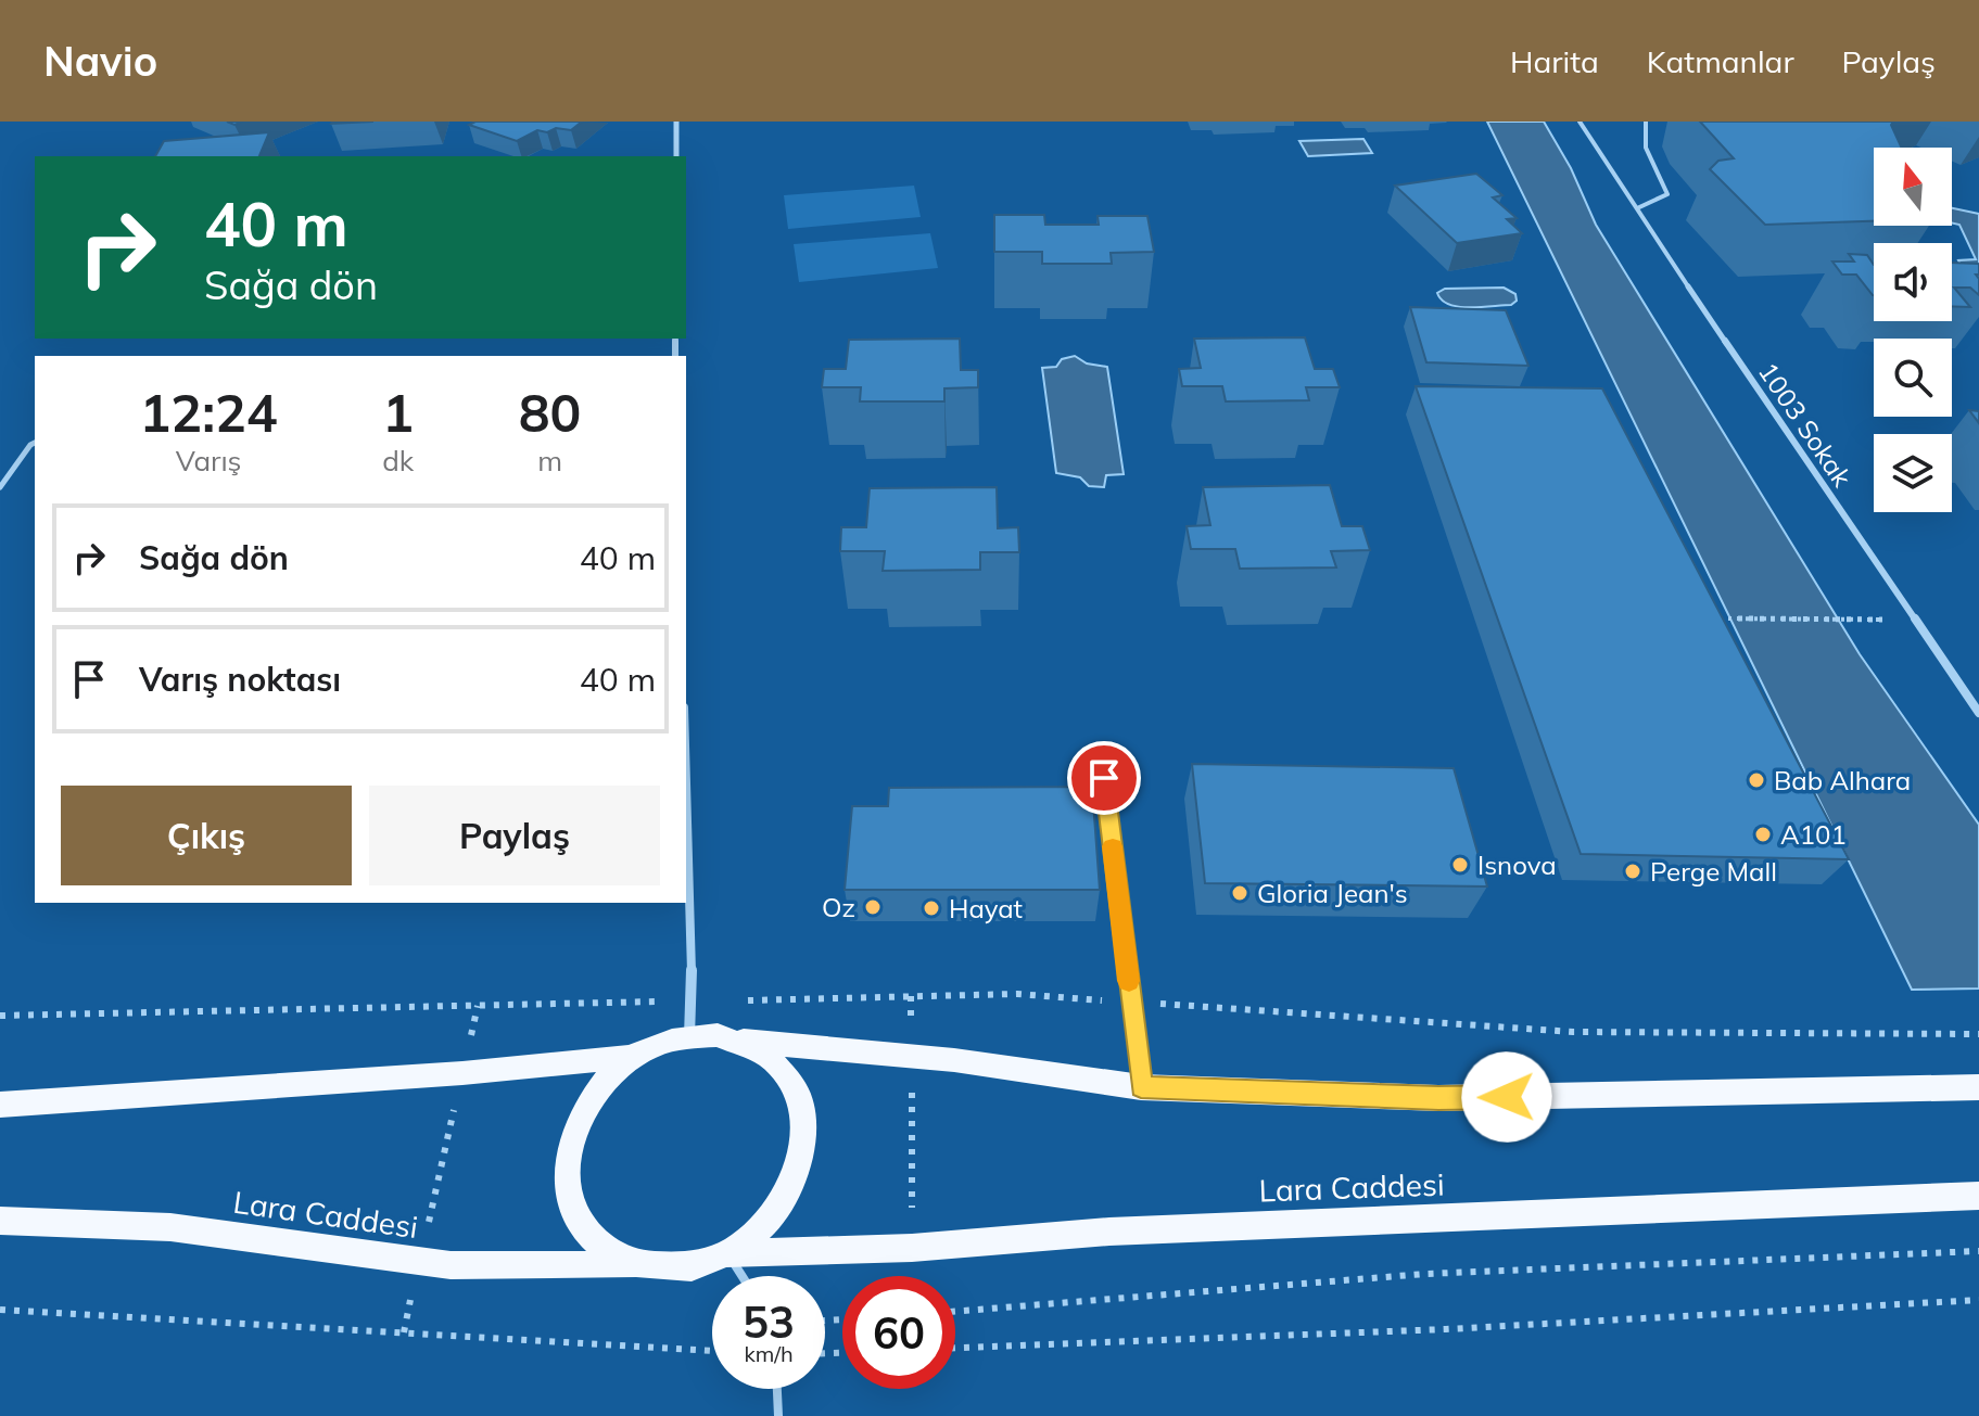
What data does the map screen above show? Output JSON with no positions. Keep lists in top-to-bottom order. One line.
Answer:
{"streets":{"main road":["Lara Caddesi"],"street":["1003 Sokak"]},"places":["Bab Alhara","A101","Isnova","Perge Mall","Gloria Jean's","Oz","Hayat"],"north":"top","page":{"header":"Navio","nav":["Harita","Katmanlar","Paylaş"],"turn":["40 m","Sağa dön"],"eta":["12:24","Varış","1","dk","80","m"],"list":[{"name":"Sağa dön","value":"40 m"},{"name":"Varış noktası","value":"40 m"}],"buttons":["Çıkış","Paylaş"],"speed":"53 km/h","limit":"60"}}
